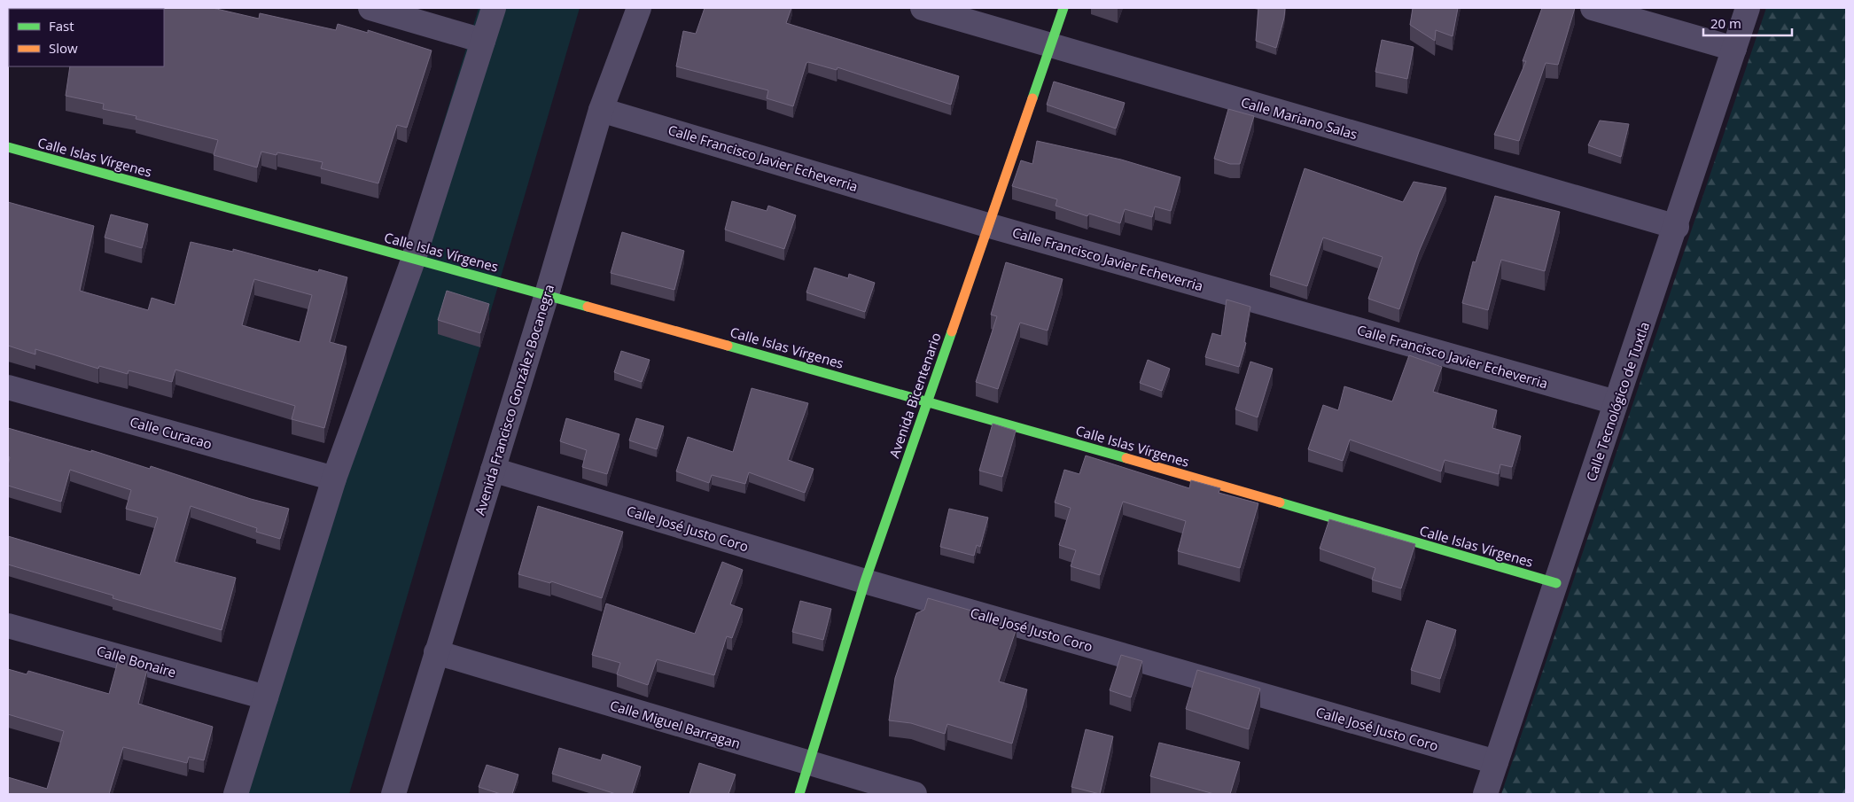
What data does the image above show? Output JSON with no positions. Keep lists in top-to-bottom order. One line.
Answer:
{"streets":{"street":["Calle Mariano Salas","Calle Islas Vírgenes","Calle Francisco Javier Echeverria","Avenida Bicentenario","Avenida Francisco González Bocanegra","Calle Tecnológico de Tuxtla","Calle Curacao","Calle José Justo Coro","Calle Bonaire","Calle Miguel Barragan"]},"crossings":[["Calle Mariano Salas","Avenida Bicentenario"],["Calle Mariano Salas","Calle Tecnológico de Tuxtla"],["Calle Islas Vírgenes","Avenida Bicentenario"],["Calle Islas Vírgenes","Avenida Francisco González Bocanegra"],["Calle Islas Vírgenes","Calle Tecnológico de Tuxtla"],["Calle Francisco Javier Echeverria","Avenida Bicentenario"],["Calle Francisco Javier Echeverria","Avenida Francisco González Bocanegra"],["Calle Francisco Javier Echeverria","Calle Tecnológico de Tuxtla"],["Avenida Bicentenario","Calle José Justo Coro"],["Avenida Bicentenario","Calle Miguel Barragan"],["Avenida Francisco González Bocanegra","Calle José Justo Coro"],["Avenida Francisco González Bocanegra","Calle Miguel Barragan"],["Calle Tecnológico de Tuxtla","Calle José Justo Coro"]],"legend":["Fast","Slow"],"scale_bar":"20 m"}
